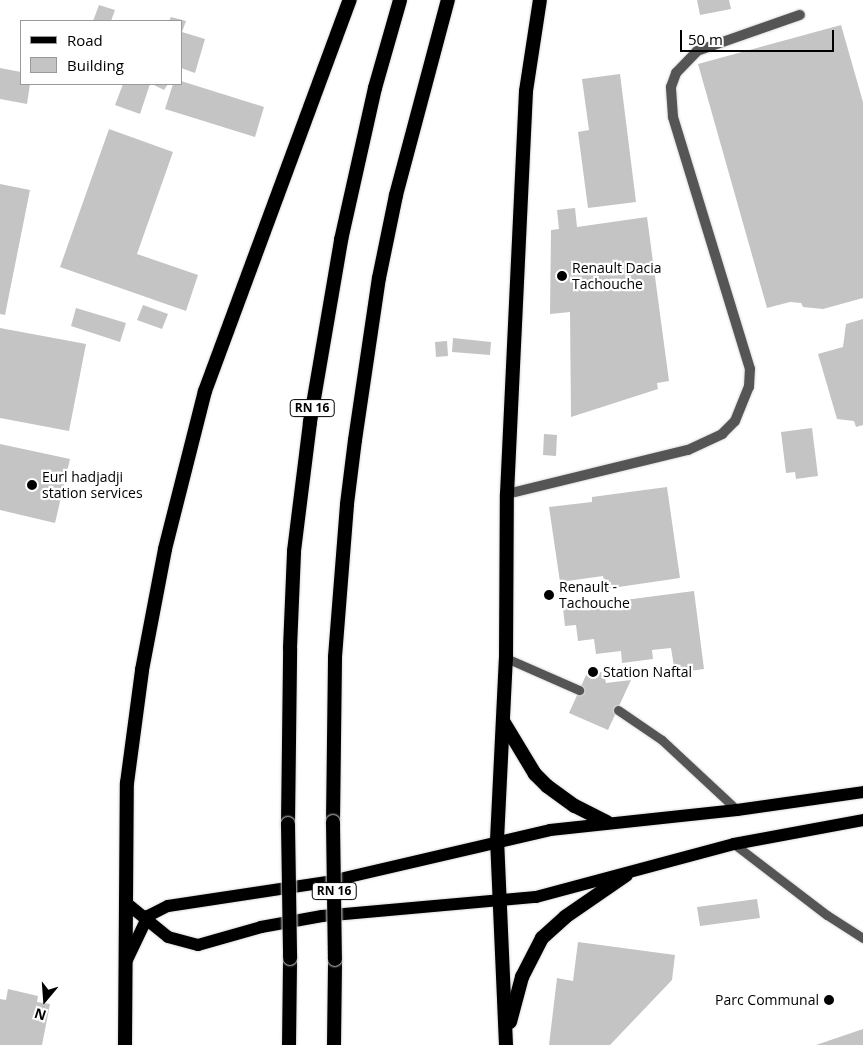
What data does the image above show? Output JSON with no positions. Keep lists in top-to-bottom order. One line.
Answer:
{"streets":{"highway":["RN 16"]},"places":["Renault Dacia Tachouche","Eurl hadjadji station services","Renault - Tachouche","Station Naftal","Parc Communal"],"legend":["Road","Building"],"scale_bar":"50 m","north":"bottom"}
